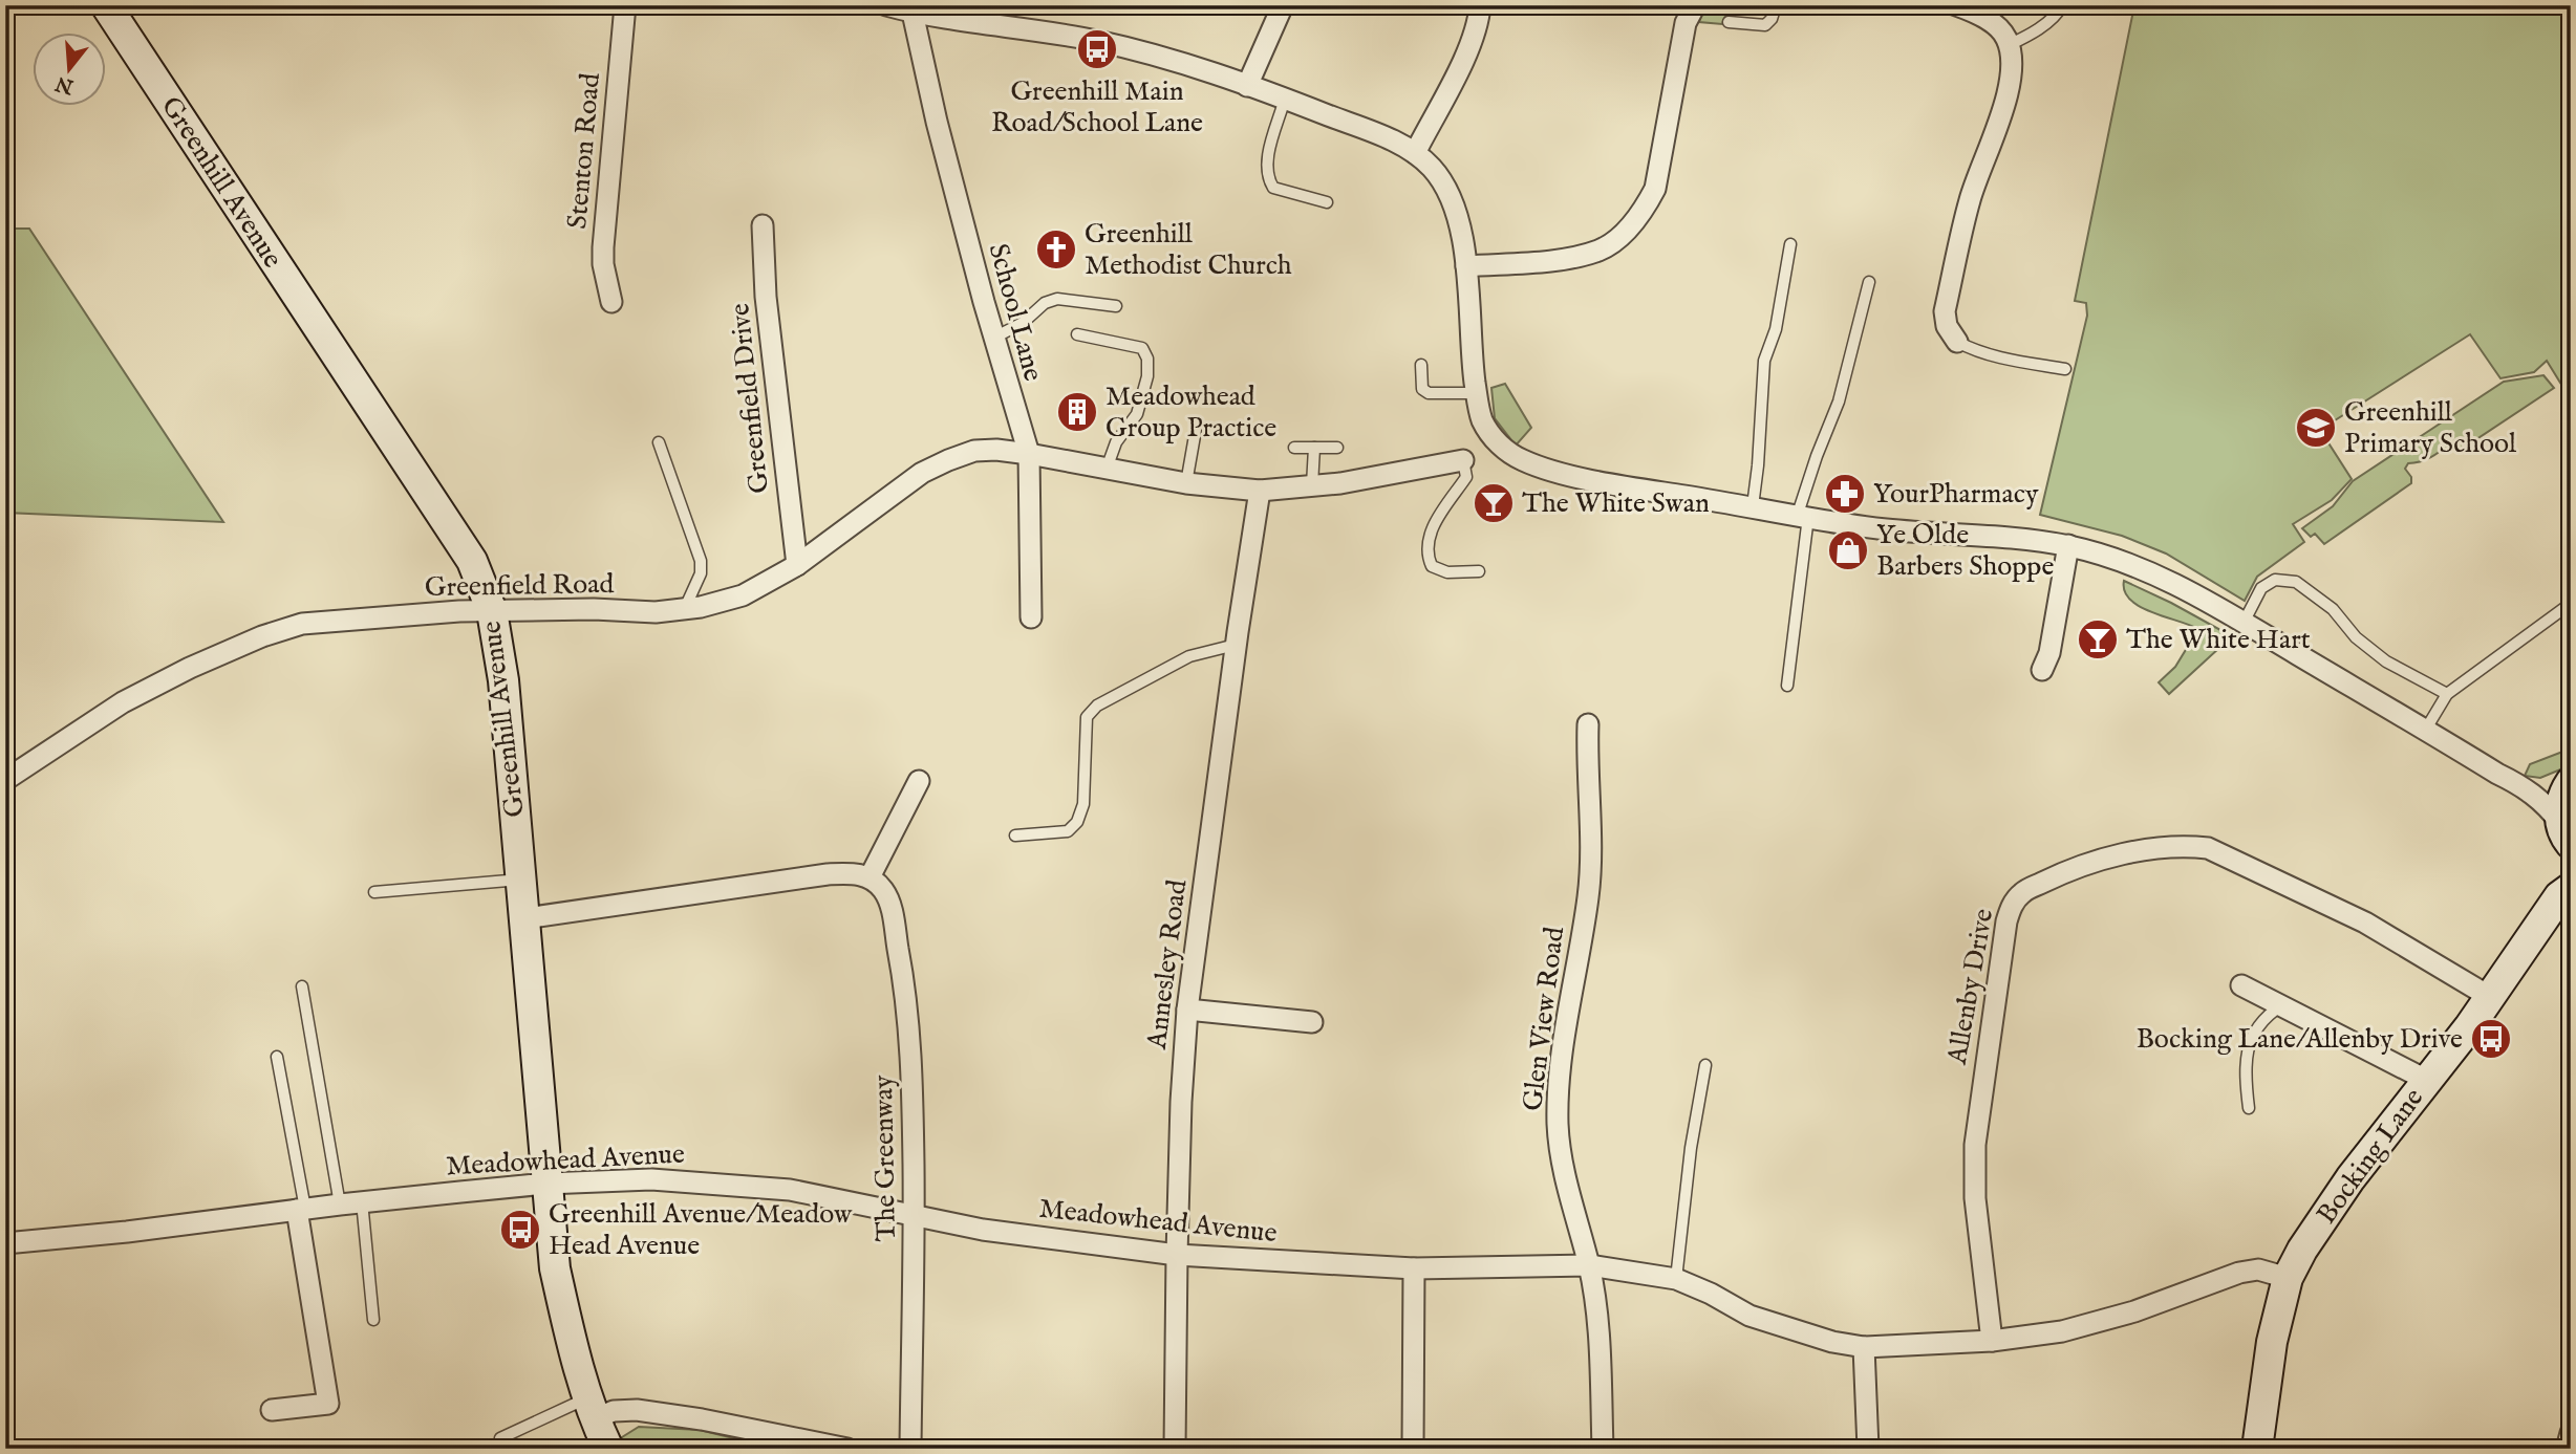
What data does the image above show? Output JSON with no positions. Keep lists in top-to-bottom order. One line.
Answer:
{"streets":{"street":["Stenton Road","Greenhill Avenue","School Lane","Greenfield Drive","Greenfield Road","Annesley Road","Allenby Drive","Glen View Road","Bocking Lane","The Greenway","Meadowhead Avenue"]},"crossings":[["Greenhill Avenue","Greenfield Road"],["Greenhill Avenue","Meadowhead Avenue"],["School Lane","Greenfield Road"],["Greenfield Drive","Greenfield Road"],["Annesley Road","Meadowhead Avenue"],["Allenby Drive","Bocking Lane"],["Allenby Drive","Meadowhead Avenue"],["Glen View Road","Meadowhead Avenue"],["Bocking Lane","Meadowhead Avenue"],["The Greenway","Meadowhead Avenue"]],"places":{"bus stop":["Greenhill Main Road/School Lane","Bocking Lane/Allenby Drive","Greenhill Avenue/Meadow Head Avenue"],"church":["Greenhill Methodist Church"],"building":["Meadowhead Group Practice"],"school or university":["Greenhill Primary School"],"pharmacy":["YourPharmacy"],"bar":["The White Swan","The White Hart"],"shop":["Ye Olde Barbers Shoppe"]},"north":"bottom"}
